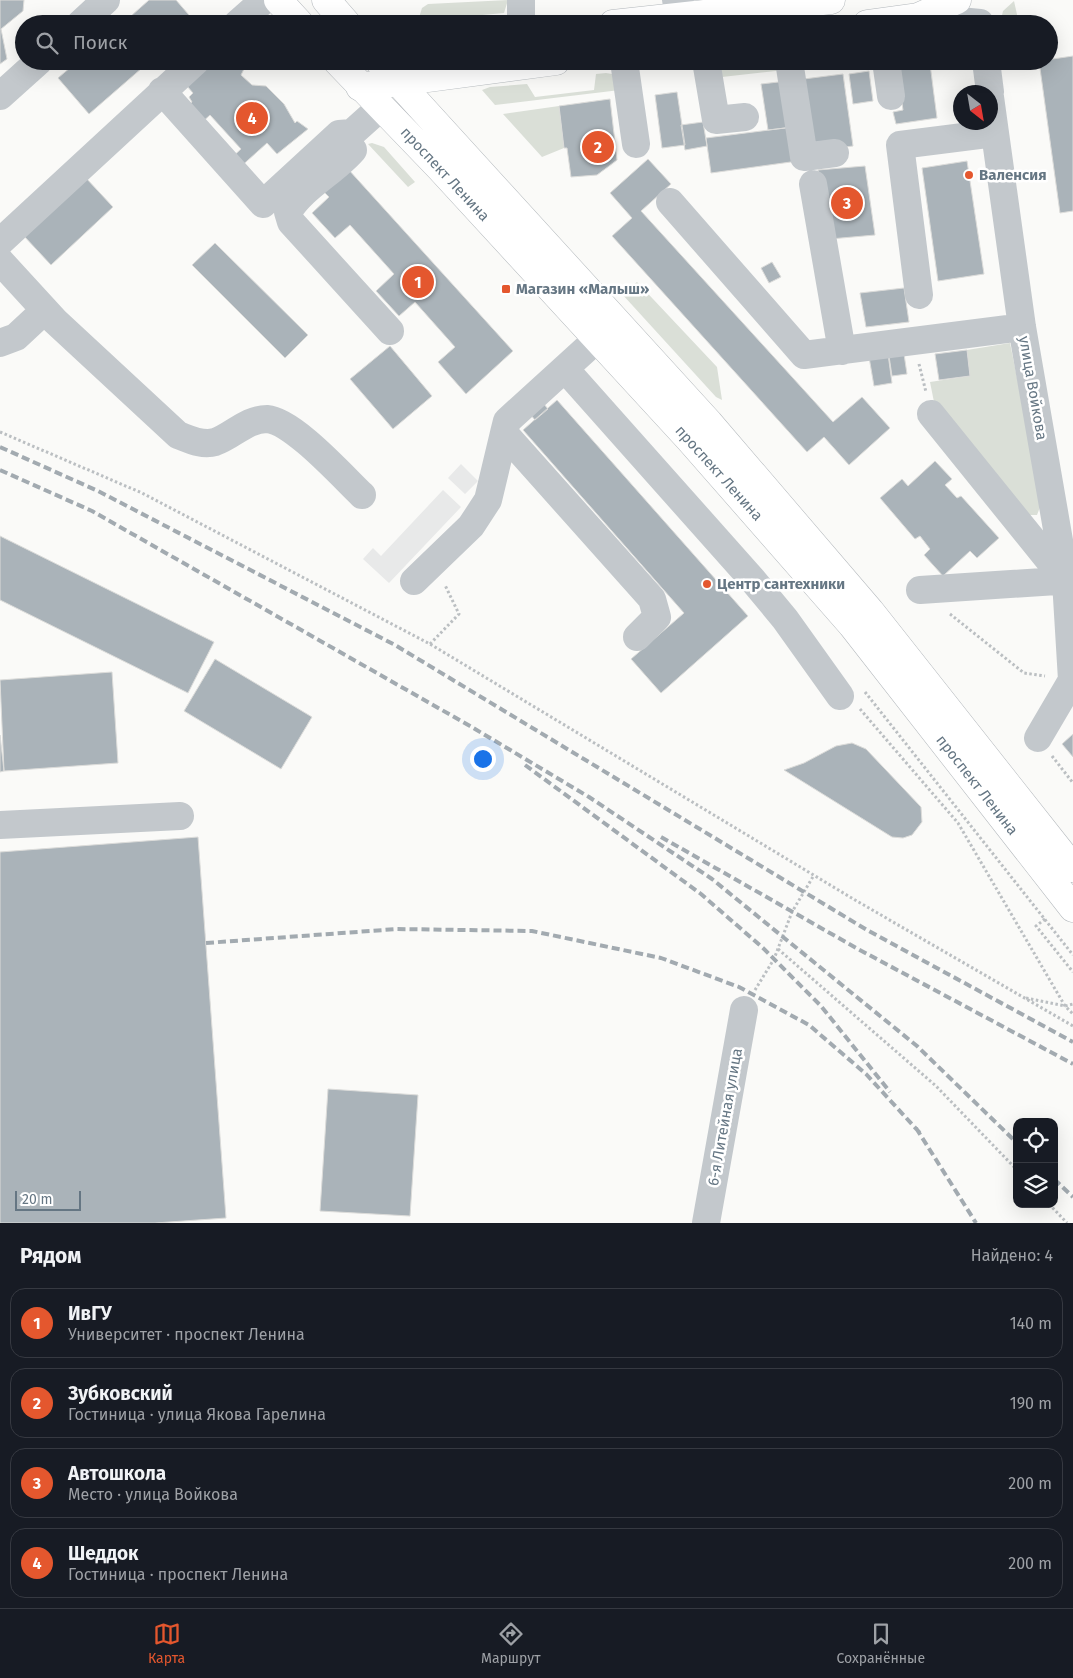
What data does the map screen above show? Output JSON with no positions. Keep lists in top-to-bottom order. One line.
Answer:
{"streets":{"main road":["проспект Ленина"],"street":["улица Войкова","6-я Литейная улица"]},"places":{"other":["Валенсия","Центр сантехники"],"transit":["Магазин «Малыш»"]},"scale_bar":"20 m","north":"bottom right","page":{"search":"Поиск","pins":["4","2","3","1"],"scale":"20 m","heading":["Рядом","Найдено: 4"],"list":[{"mark":"1","name":"ИвГУ","note":"Университет · проспект Ленина","value":"140 m"},{"mark":"2","name":"Зубковский","note":"Гостиница · улица Якова Гарелина","value":"190 m"},{"mark":"3","name":"Автошкола","note":"Место · улица Войкова","value":"200 m"},{"mark":"4","name":"Шеддок","note":"Гостиница · проспект Ленина","value":"200 m"}],"nav":["Карта","Маршрут","Сохранённые"]}}
